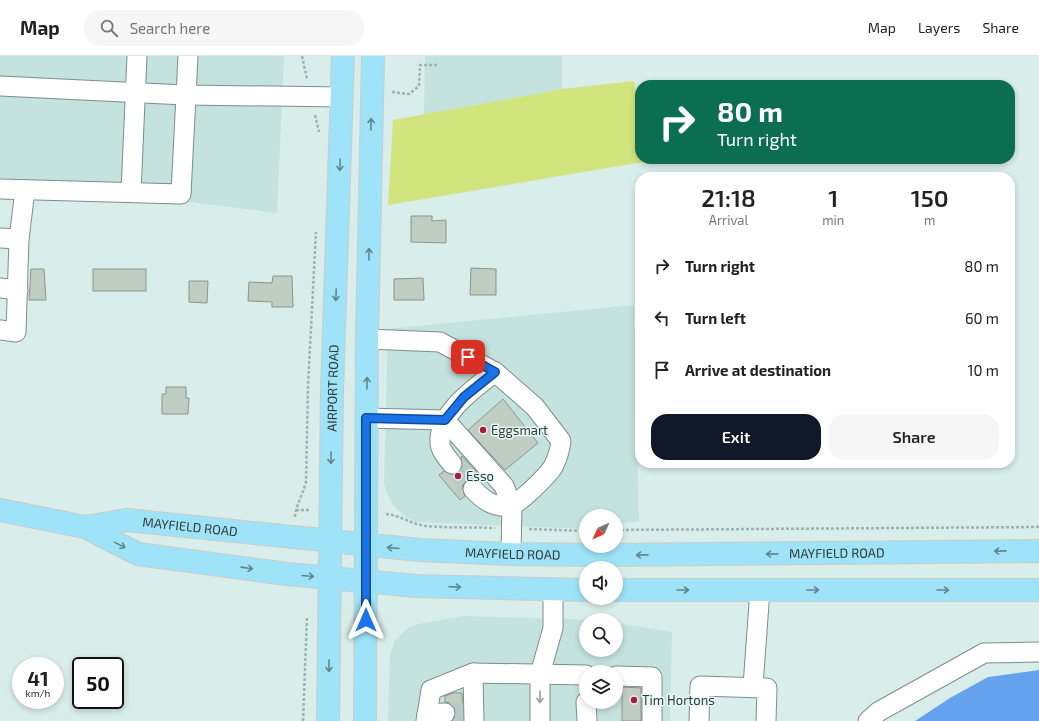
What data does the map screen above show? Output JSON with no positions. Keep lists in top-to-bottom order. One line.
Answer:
{"streets":{"main road":["AIRPORT ROAD","MAYFIELD ROAD"]},"crossings":[["AIRPORT ROAD","MAYFIELD ROAD"]],"places":["Eggsmart","Esso","Tim Hortons"],"north":"bottom left","page":{"header":"Map","search":"Search here","nav":["Map","Layers","Share"],"turn":["80 m","Turn right"],"eta":["21:18","Arrival","1","min","150","m"],"list":[{"name":"Turn right","value":"80 m"},{"name":"Turn left","value":"60 m"},{"name":"Arrive at destination","value":"10 m"}],"buttons":["Exit","Share"],"speed":"41 km/h","limit":"50"}}
